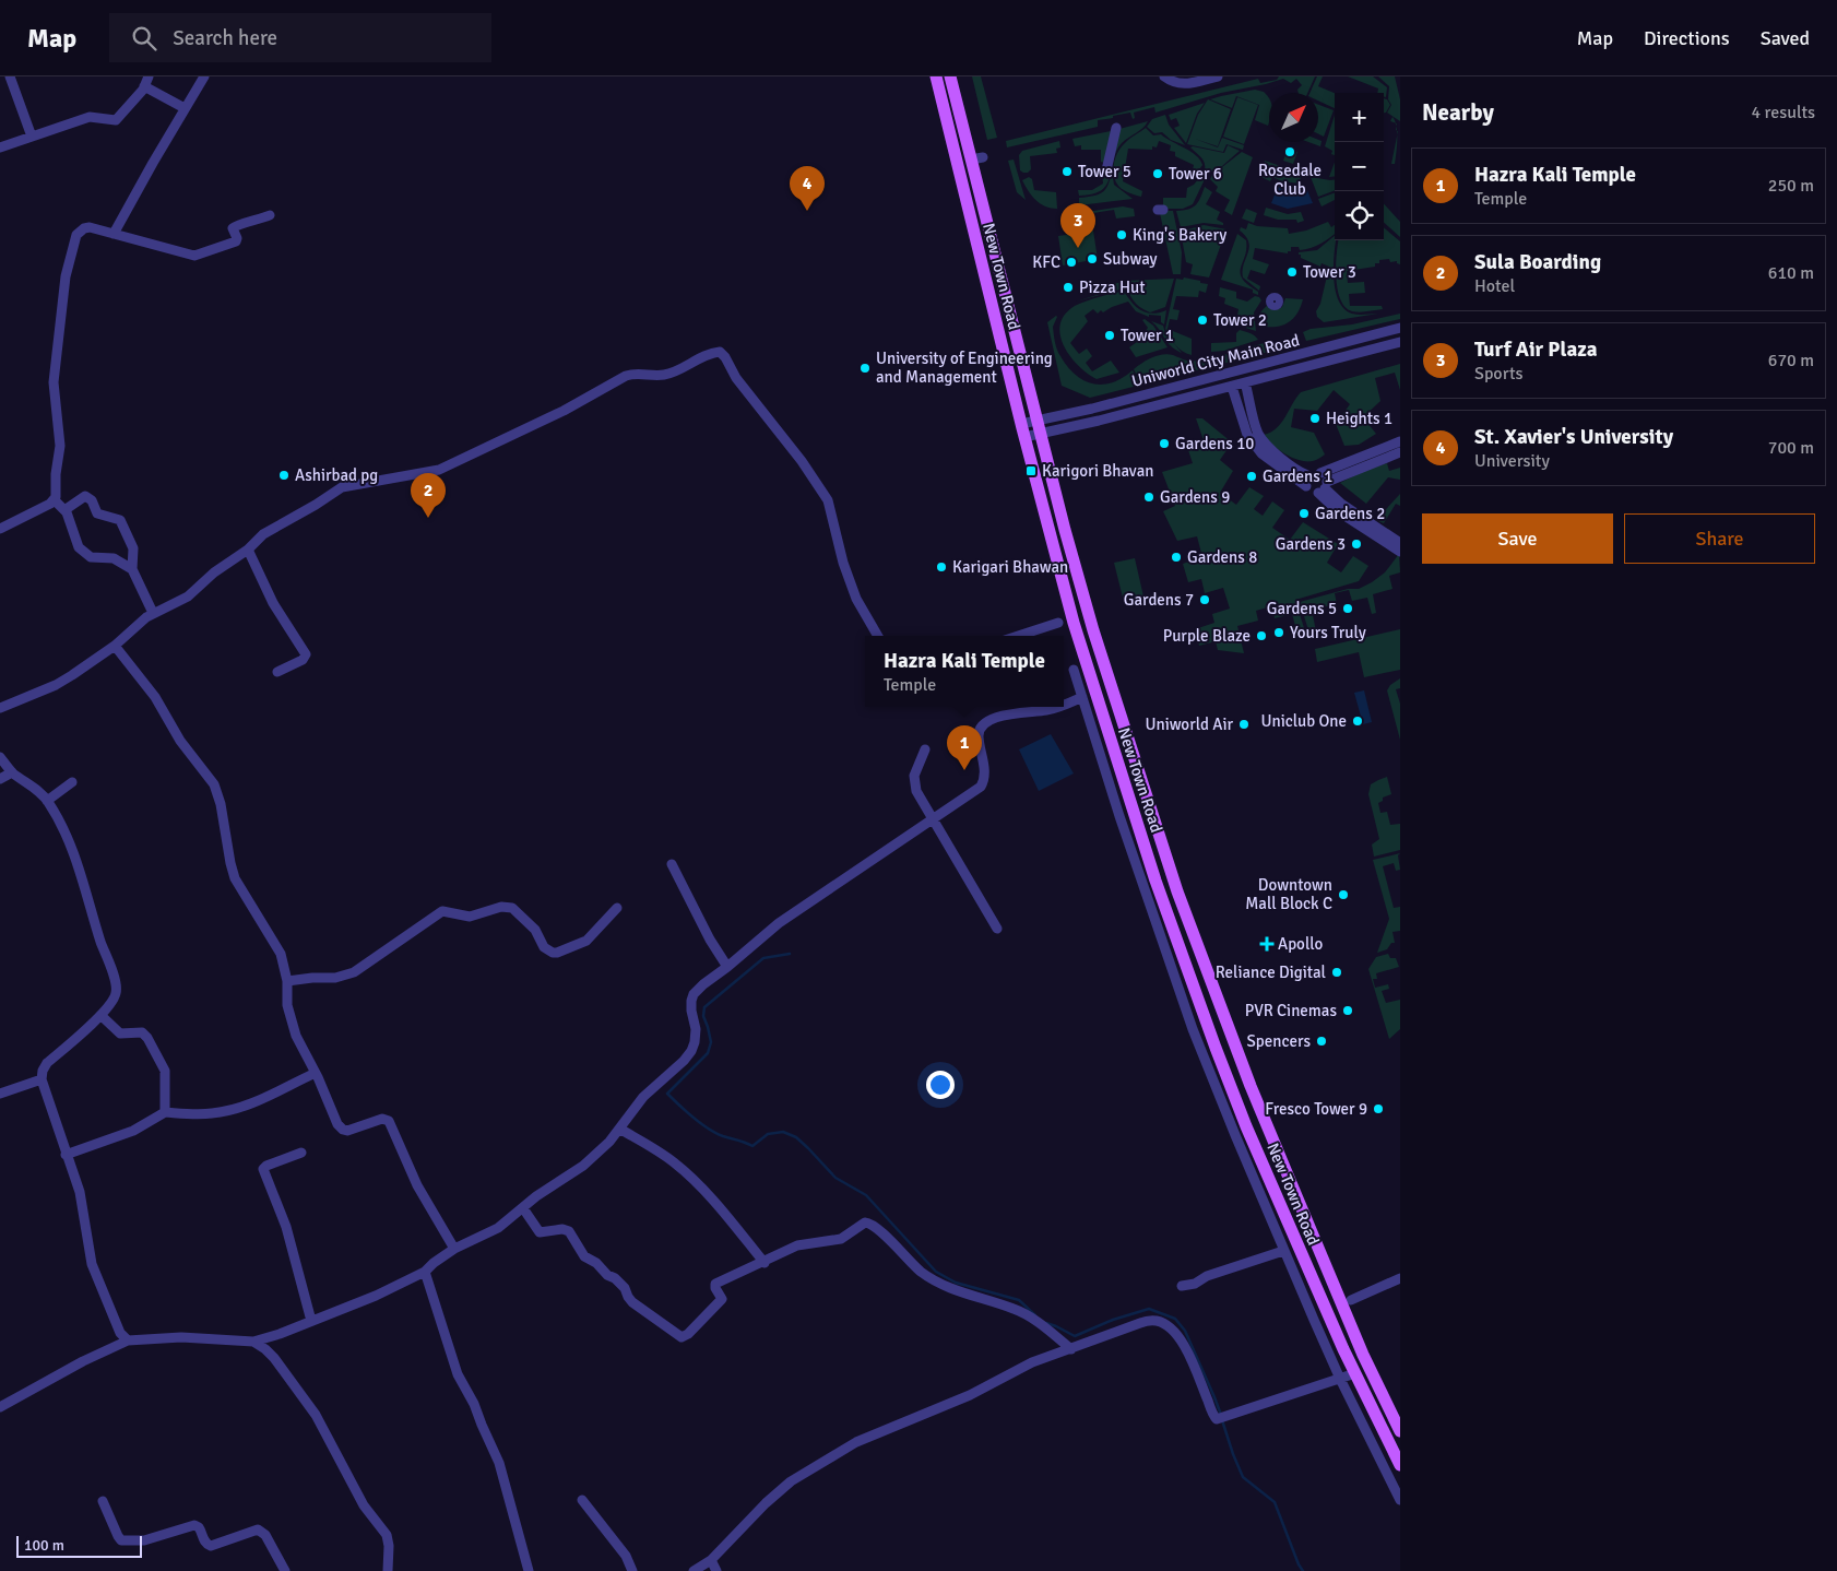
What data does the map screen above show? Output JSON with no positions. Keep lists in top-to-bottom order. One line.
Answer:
{"streets":{"main road":["New Town Road"],"street":["Uniworld City Main Road"]},"crossings":[["New Town Road","Uniworld City Main Road"]],"places":{"other":["Rosedale Club","Tower 5","Tower 6","King's Bakery","Subway","KFC","Tower 3","Pizza Hut","Tower 2","Tower 1","University of Engineering and Management","Heights 1","Gardens 10","Ashirbad pg","Gardens 1","Gardens 9","Gardens 2","Gardens 3","Gardens 8","Karigari Bhawan","Gardens 7","Gardens 5","Yours Truly","Purple Blaze","Uniclub One","Uniworld Air","Downtown Mall Block C","Reliance Digital","PVR Cinemas","Spencers","Fresco Tower 9"],"transit":["Karigori Bhavan"],"health":["Apollo"]},"scale_bar":"100 m","north":"top right","page":{"header":"Map","search":"Search here","nav":["Map","Directions","Saved"],"heading":["Nearby","4 results"],"map_buttons":["+","−"],"list":[{"mark":"1","name":"Hazra Kali Temple","note":"Temple","value":"250 m"},{"mark":"2","name":"Sula Boarding","note":"Hotel","value":"610 m"},{"mark":"3","name":"Turf Air Plaza","note":"Sports","value":"670 m"},{"mark":"4","name":"St. Xavier's University","note":"University","value":"700 m"}],"pins":["4","3","2","1"],"buttons":["Save","Share"],"popup":["Hazra Kali Temple","Temple"],"scale":"100 m"}}
